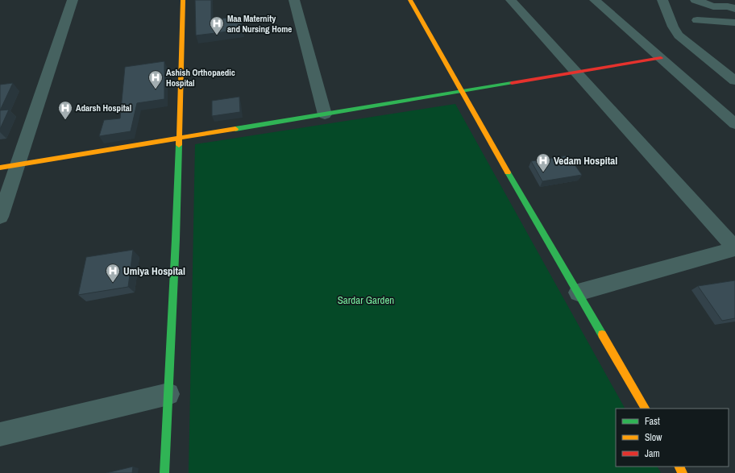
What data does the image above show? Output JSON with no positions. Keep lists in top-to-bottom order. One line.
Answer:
{"parks":["Sardar Garden"],"places":{"hospital":["Maa Maternity and Nursing Home","Ashish Orthopaedic Hospital","Adarsh Hospital","Vedam Hospital","Umiya Hospital"]},"legend":["Fast","Slow","Jam"]}
